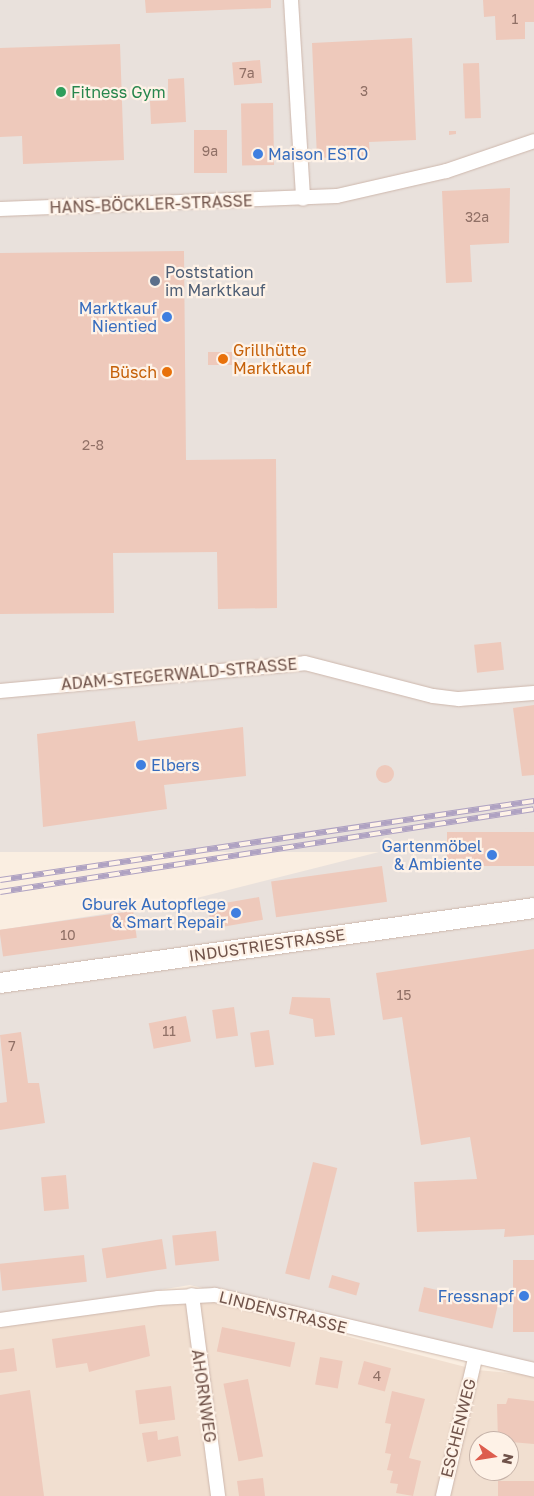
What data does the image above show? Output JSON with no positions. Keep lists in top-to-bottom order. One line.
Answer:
{"streets":{"street":["HANS-BÖCKLER-STRASSE","ADAM-STEGERWALD-STRASSE","INDUSTRIESTRASSE","LINDENSTRASSE","AHORNWEG","ESCHENWEG"]},"crossings":[["LINDENSTRASSE","AHORNWEG"],["LINDENSTRASSE","ESCHENWEG"]],"places":["Fitness Gym","Maison ESTO","Poststation im Marktkauf","Marktkauf Nientied","Grillhütte Marktkauf","Büsch","Elbers","Gartenmöbel & Ambiente","Gburek Autopflege & Smart Repair","Fressnapf"],"house_numbers":["1","7a","3","9a","32a","2-8","10","15","11","7","4"],"north":"right"}
